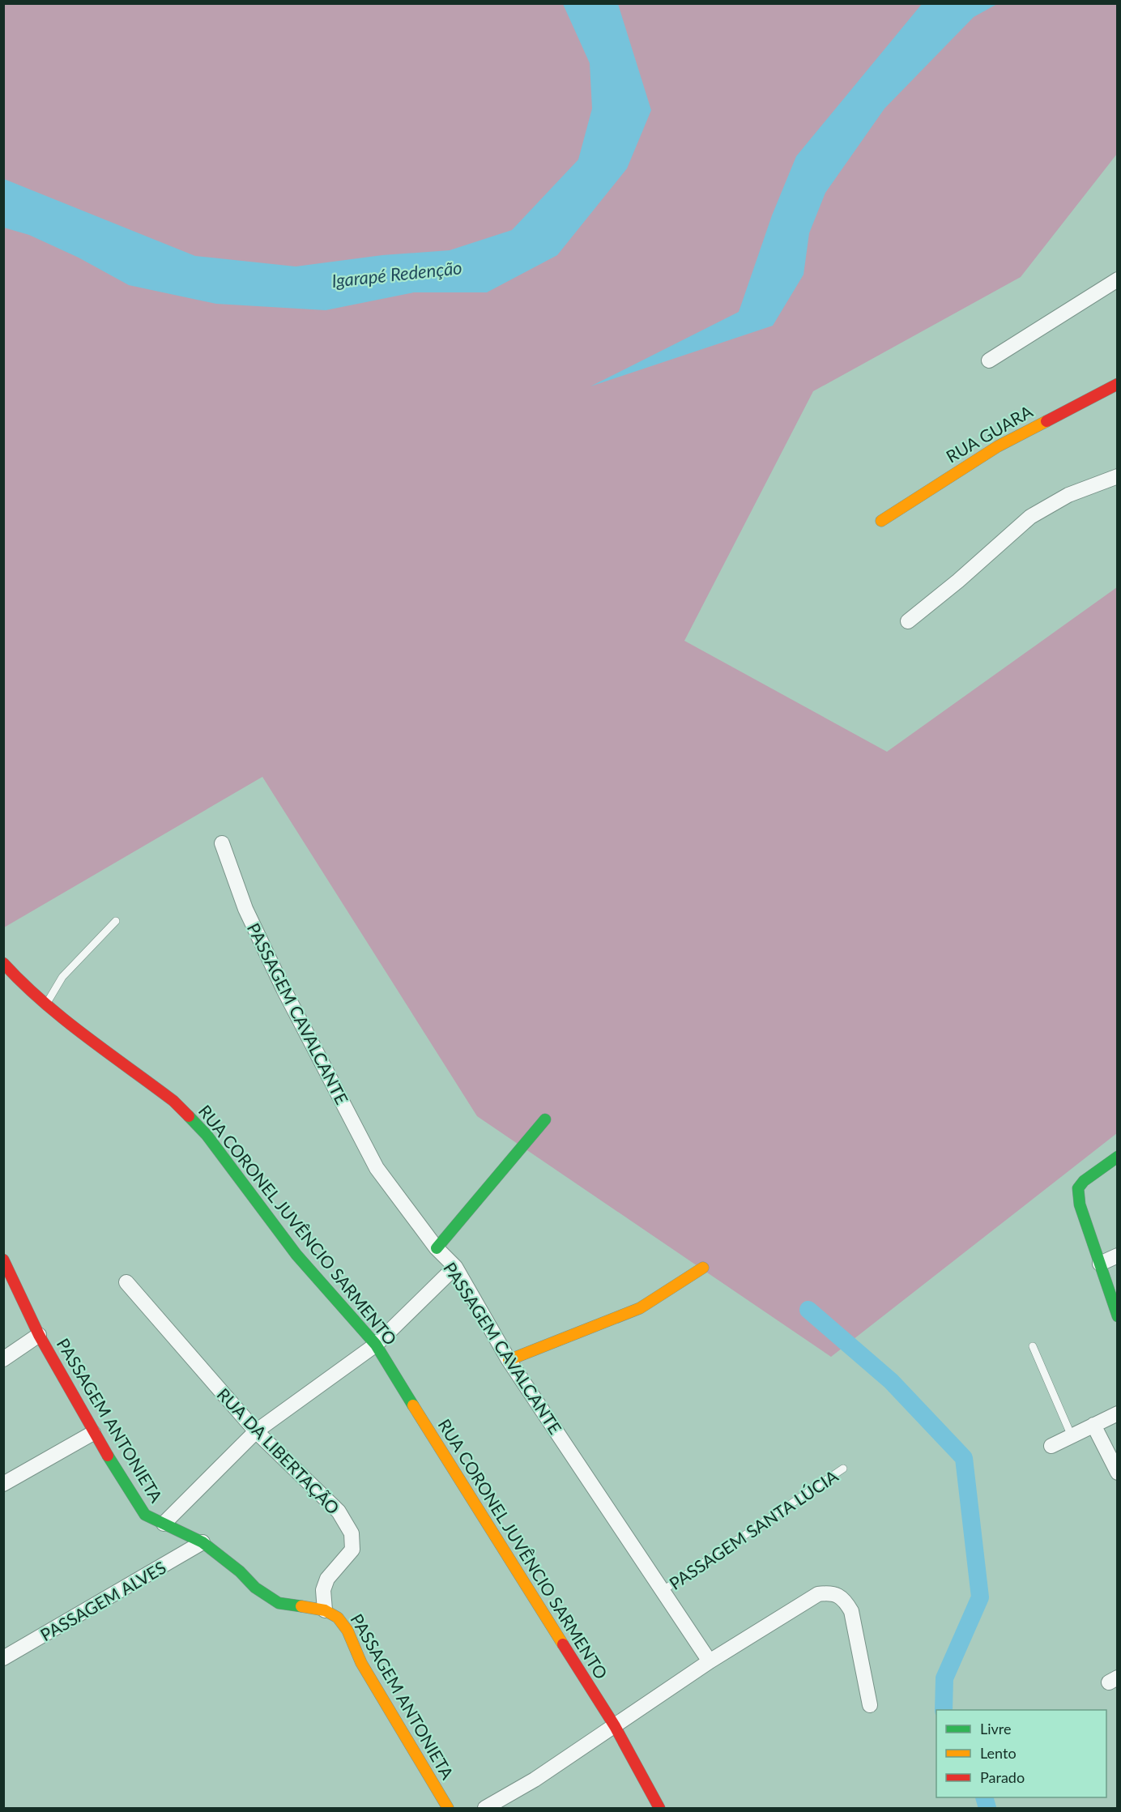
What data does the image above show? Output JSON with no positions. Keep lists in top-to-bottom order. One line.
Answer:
{"streets":{"street":["RUA GUARA","PASSAGEM CAVALCANTE","RUA CORONEL JUVÊNCIO SARMENTO","PASSAGEM ANTONIETA","RUA DA LIBERTAÇÃO","PASSAGEM ALVES"],"lane":["PASSAGEM SANTA LÚCIA"]},"crossings":[["PASSAGEM CAVALCANTE","PASSAGEM SANTA LÚCIA"],["PASSAGEM ANTONIETA","RUA DA LIBERTAÇÃO"],["PASSAGEM ANTONIETA","PASSAGEM ALVES"]],"water":["Igarapé Redenção"],"legend":["Livre","Lento","Parado"]}
